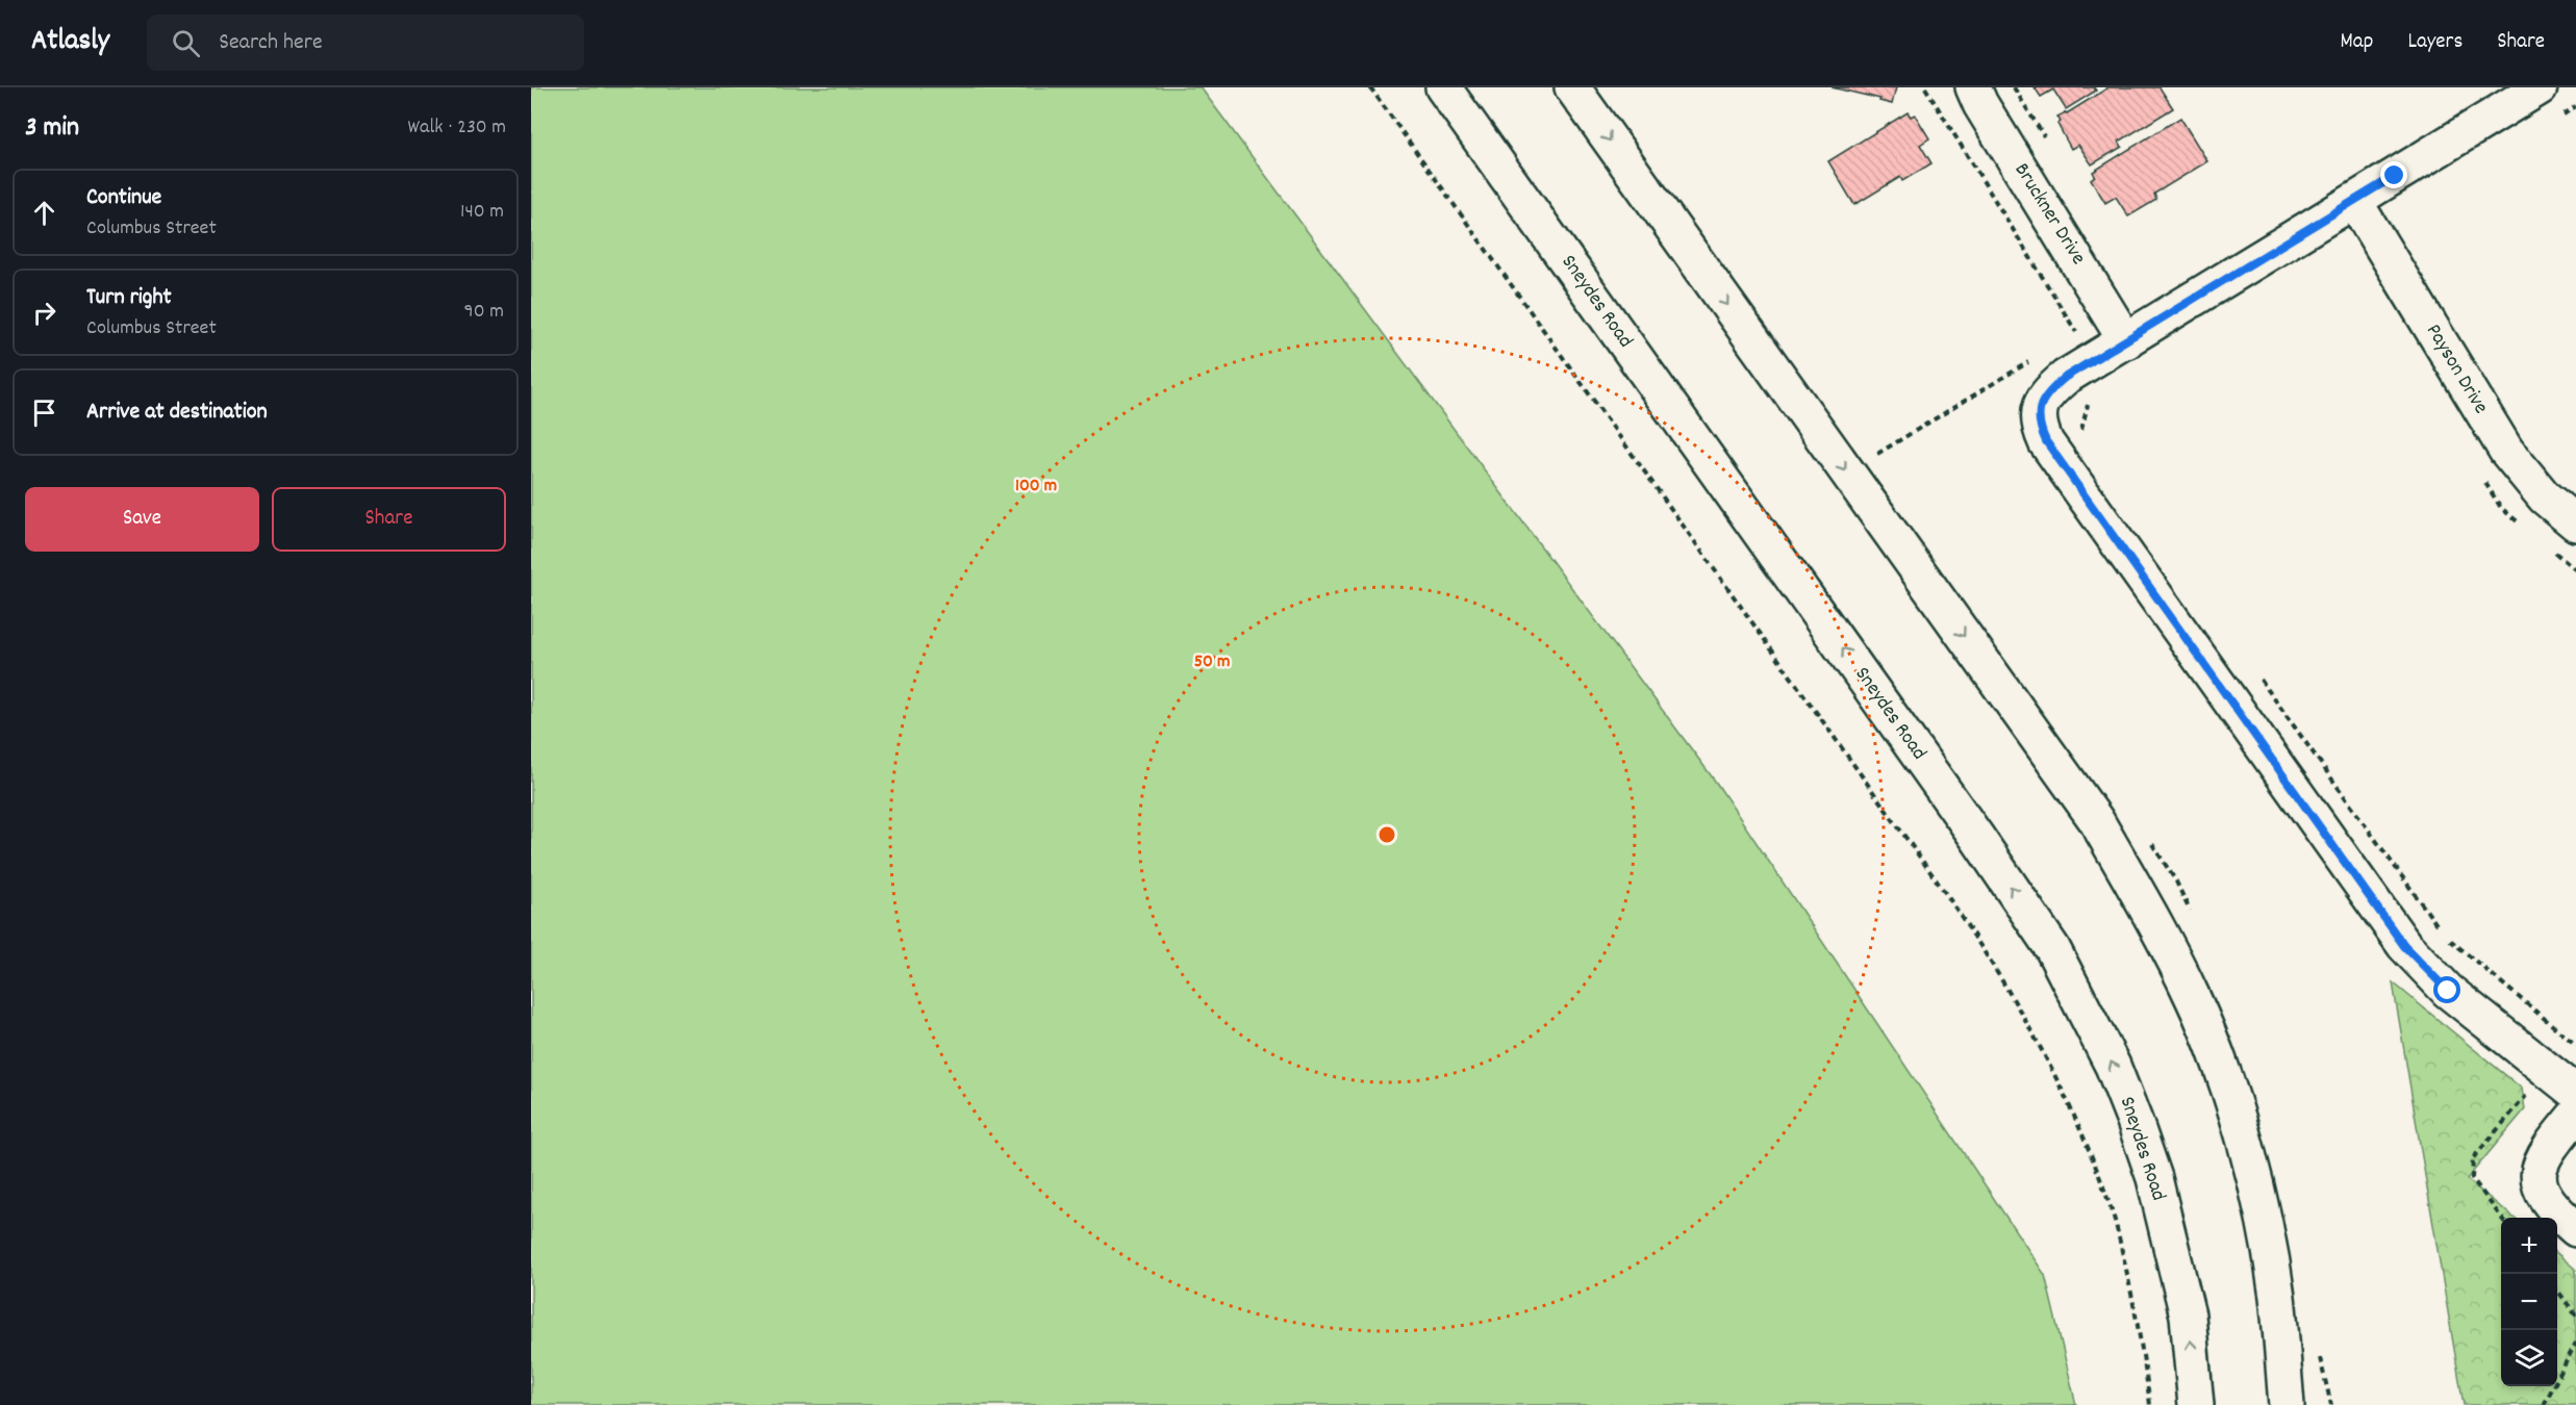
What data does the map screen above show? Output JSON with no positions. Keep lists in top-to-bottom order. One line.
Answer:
{"streets":{"main road":["Bruckner Drive","Sneydes Road","Payson Drive"]},"page":{"header":"Atlasly","search":"Search here","nav":["Map","Layers","Share"],"heading":["3 min","Walk · 230 m"],"list":[["Continue","Columbus Street","140 m"],["Turn right","Columbus Street","90 m"],"Arrive at destination"],"buttons":["Save","Share"],"map_buttons":["+","−"]},"rings":["100 m","50 m"]}
